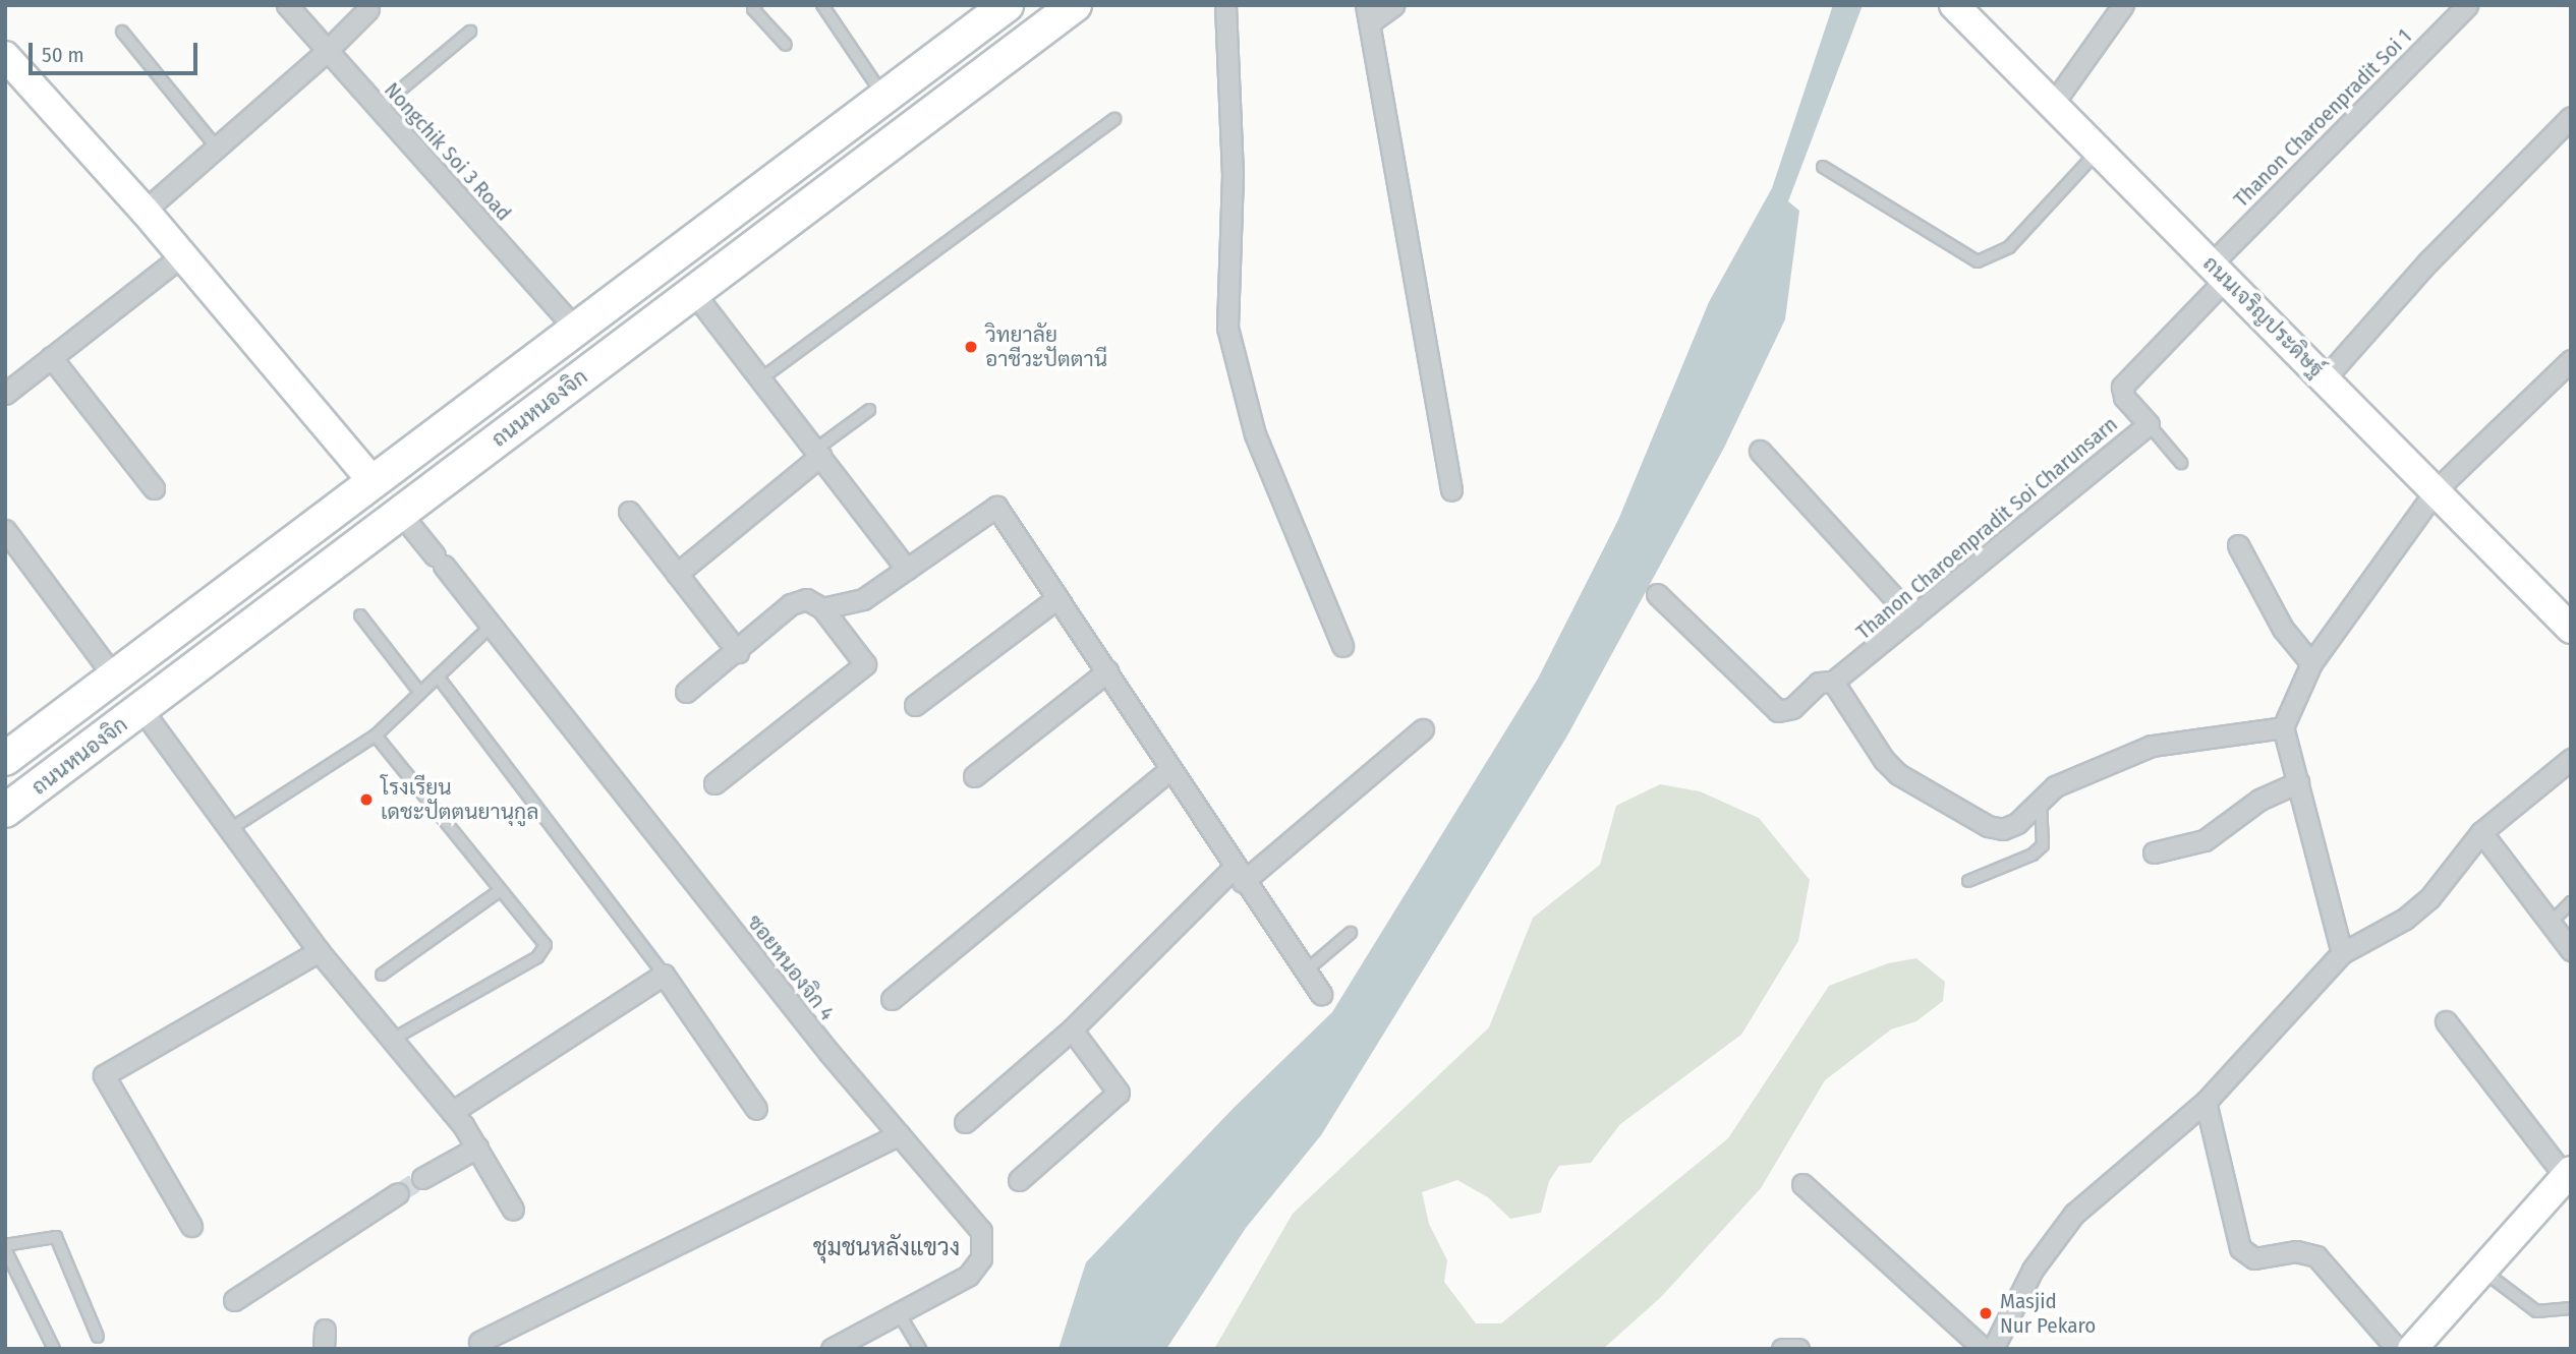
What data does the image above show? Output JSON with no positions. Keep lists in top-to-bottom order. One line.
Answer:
{"streets":{"main road":["ถนนเจริญประดิษฐ์","ถนนหนองจิก"],"street":["Thanon Charoenpradit Soi 1","Nongchik Soi 3 Road","Thanon Charoenpradit Soi Charunsarn","ซอยหนองจิก 4"]},"crossings":[["Thanon Charoenpradit Soi 1","ถนนเจริญประดิษฐ์"],["Thanon Charoenpradit Soi 1","Thanon Charoenpradit Soi Charunsarn"],["Nongchik Soi 3 Road","ถนนหนองจิก"],["ถนนเจริญประดิษฐ์","Thanon Charoenpradit Soi Charunsarn"],["ถนนหนองจิก","ซอยหนองจิก 4"]],"districts":["ชุมชนหลังแขวง"],"places":["วิทยาลัย อาชีวะปัตตานี","โรงเรียน เดชะปัตตนยานุกูล","Masjid Nur Pekaro"],"scale_bar":"50 m"}
